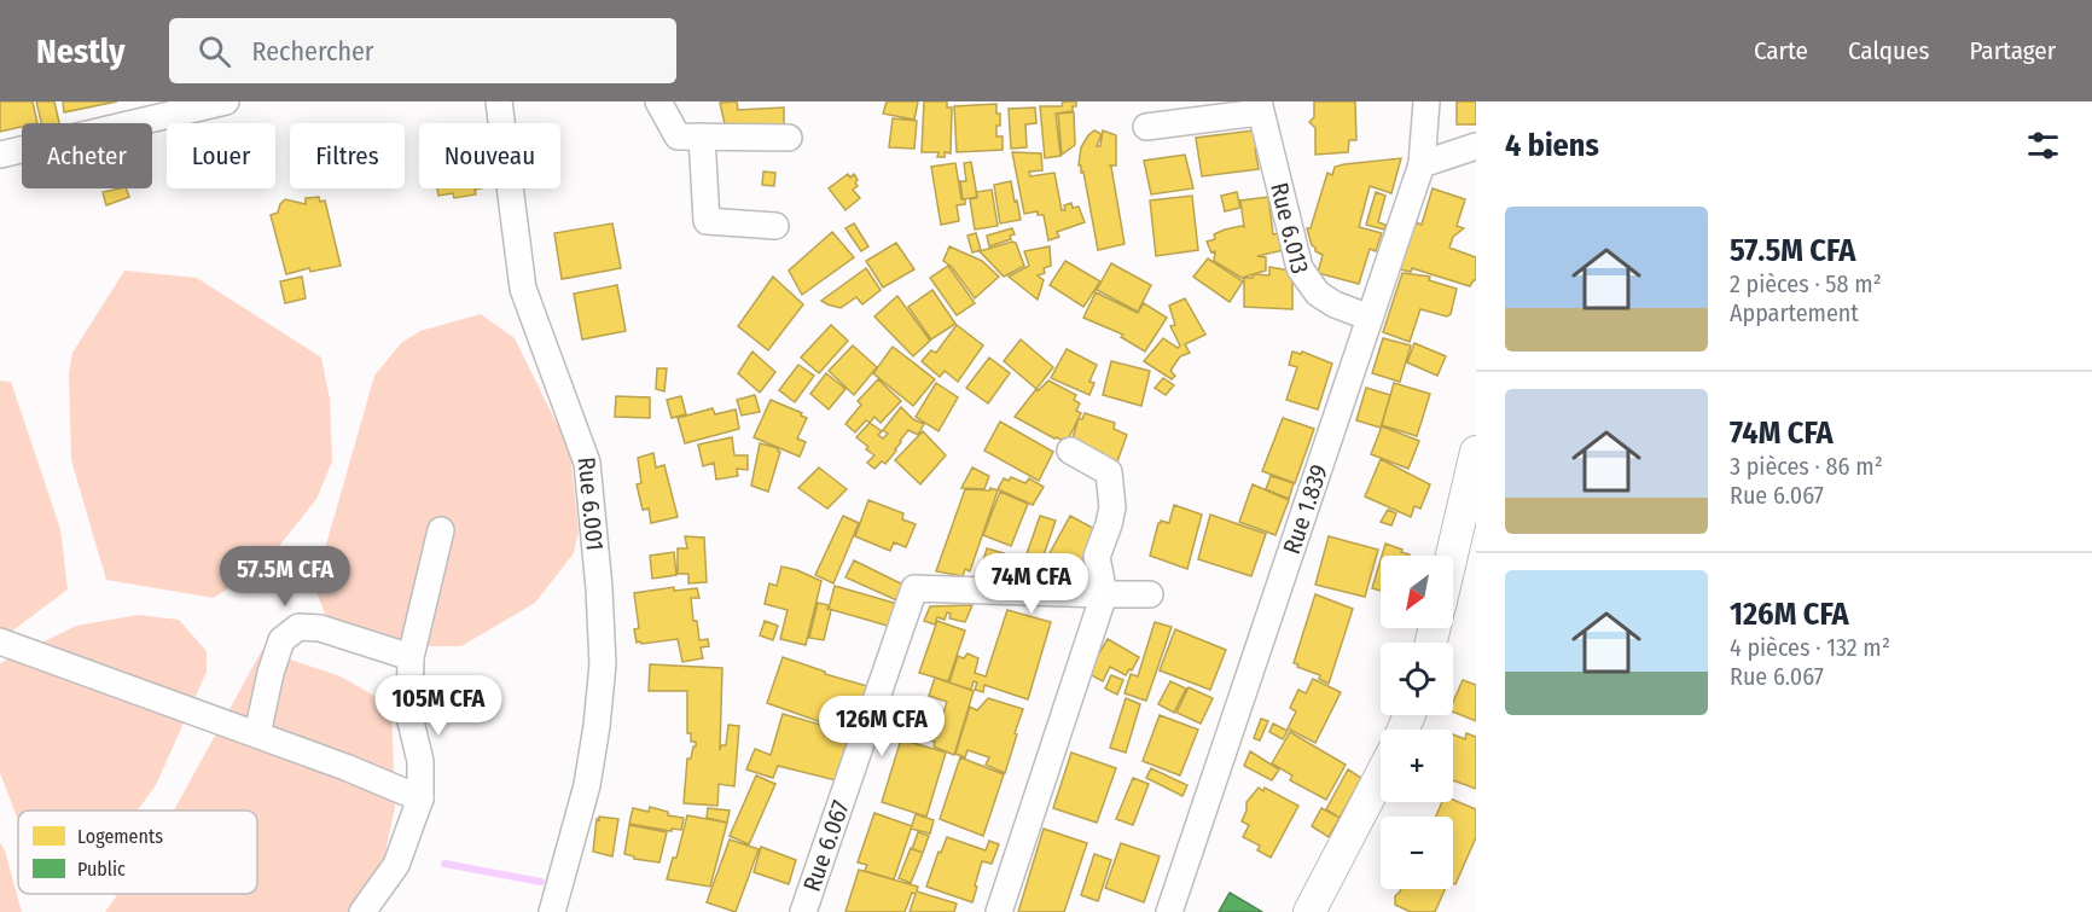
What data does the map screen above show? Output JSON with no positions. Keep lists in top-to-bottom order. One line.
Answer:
{"streets":{"street":["Rue 6.013","Rue 6.001","Rue 1.839","Rue 6.067"]},"crossings":[["Rue 6.013","Rue 1.839"]],"legend":["Logements","Public"],"north":"bottom left","page":{"header":"Nestly","search":"Rechercher","nav":["Carte","Calques","Partager"],"heading":"4 biens","chip":["Acheter","Louer","Filtres","Nouveau"],"list":[{"name":"57.5M CFA","note":"2 pièces · 58 m² · Appartement"},{"name":"74M CFA","note":"3 pièces · 86 m² · Rue 6.067"},{"name":"126M CFA","note":"4 pièces · 132 m² · Rue 6.067"}],"price":["57.5M CFA","74M CFA","105M CFA","126M CFA"],"map_buttons":["+","−"]}}
